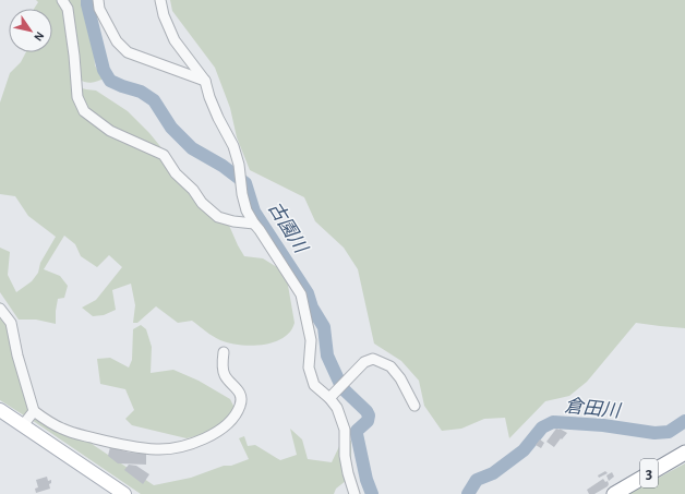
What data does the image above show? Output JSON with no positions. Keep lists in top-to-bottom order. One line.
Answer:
{"streets":{"highway":["3"]},"water":["古園川","倉田川"],"north":"bottom right"}
